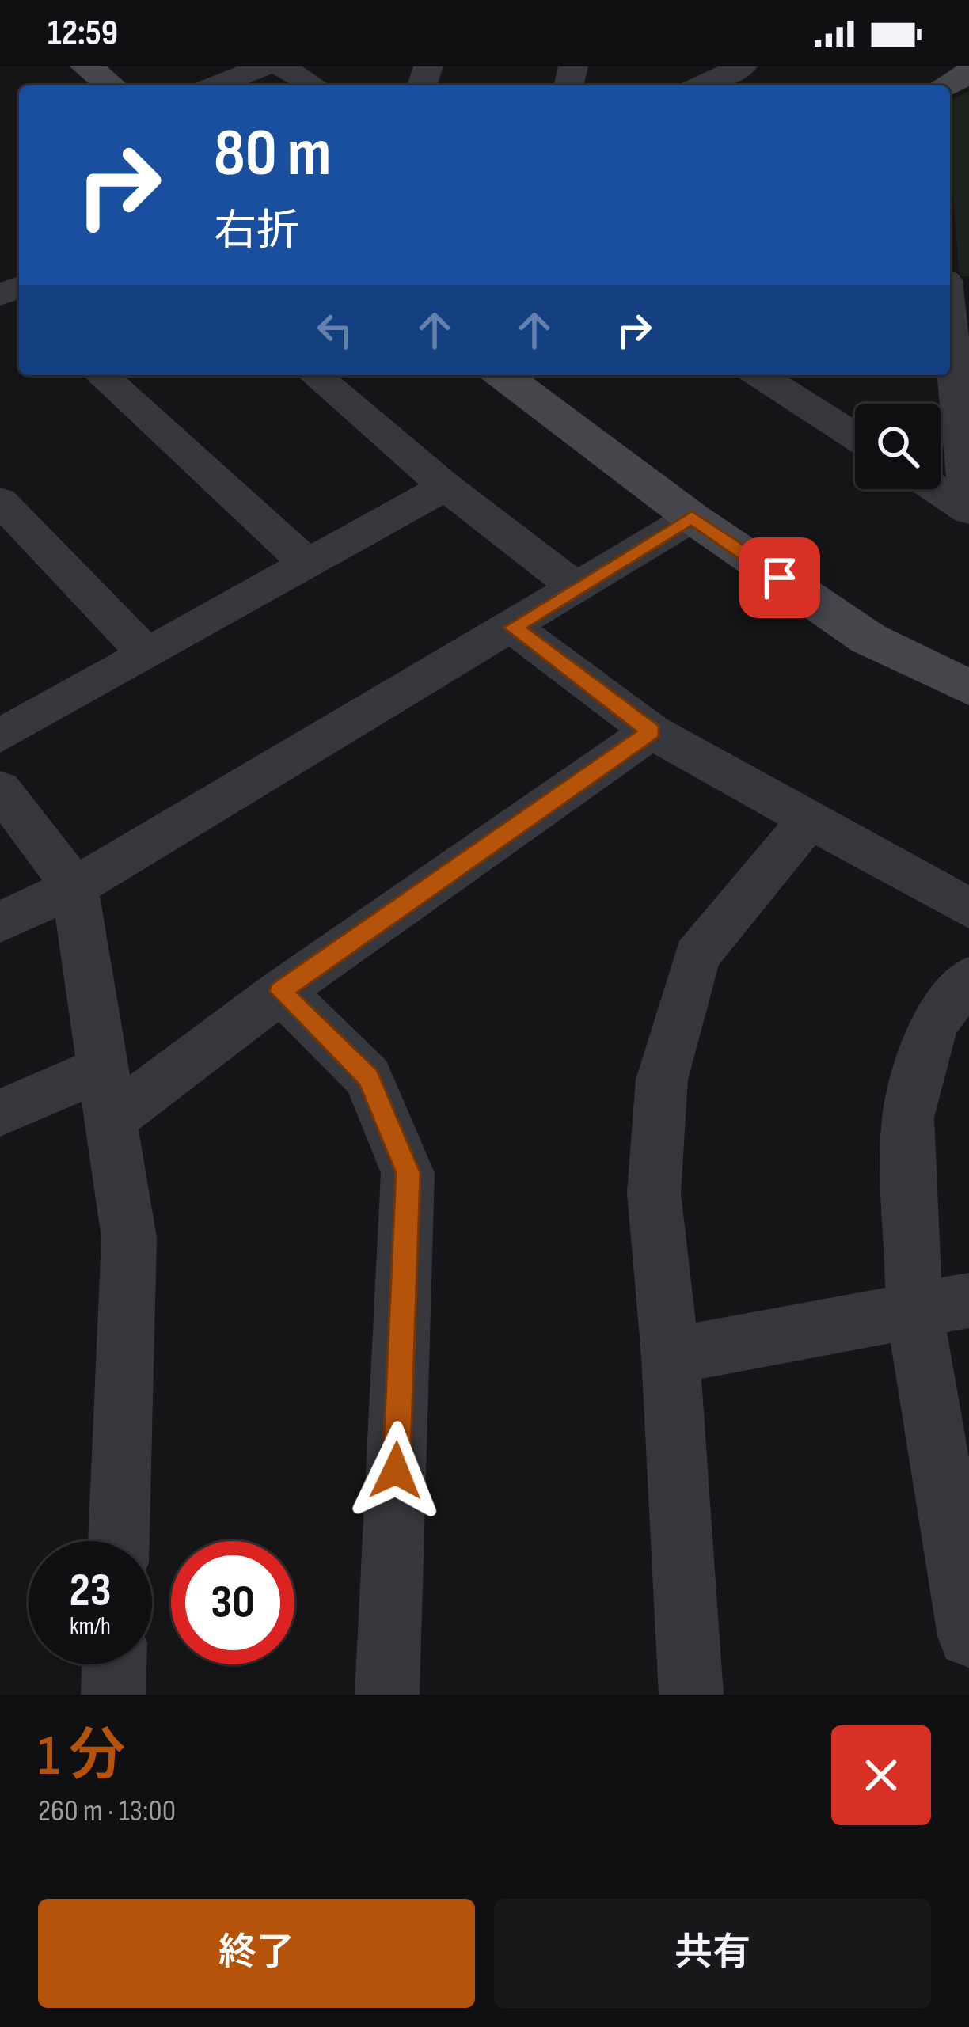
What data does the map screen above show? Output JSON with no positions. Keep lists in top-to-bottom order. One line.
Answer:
{"page":{"status":"12:59","turn":["80 m","右折"],"speed":"23 km/h","limit":"30","heading":["1 分","260 m · 13:00"],"buttons":["終了","共有"]}}
